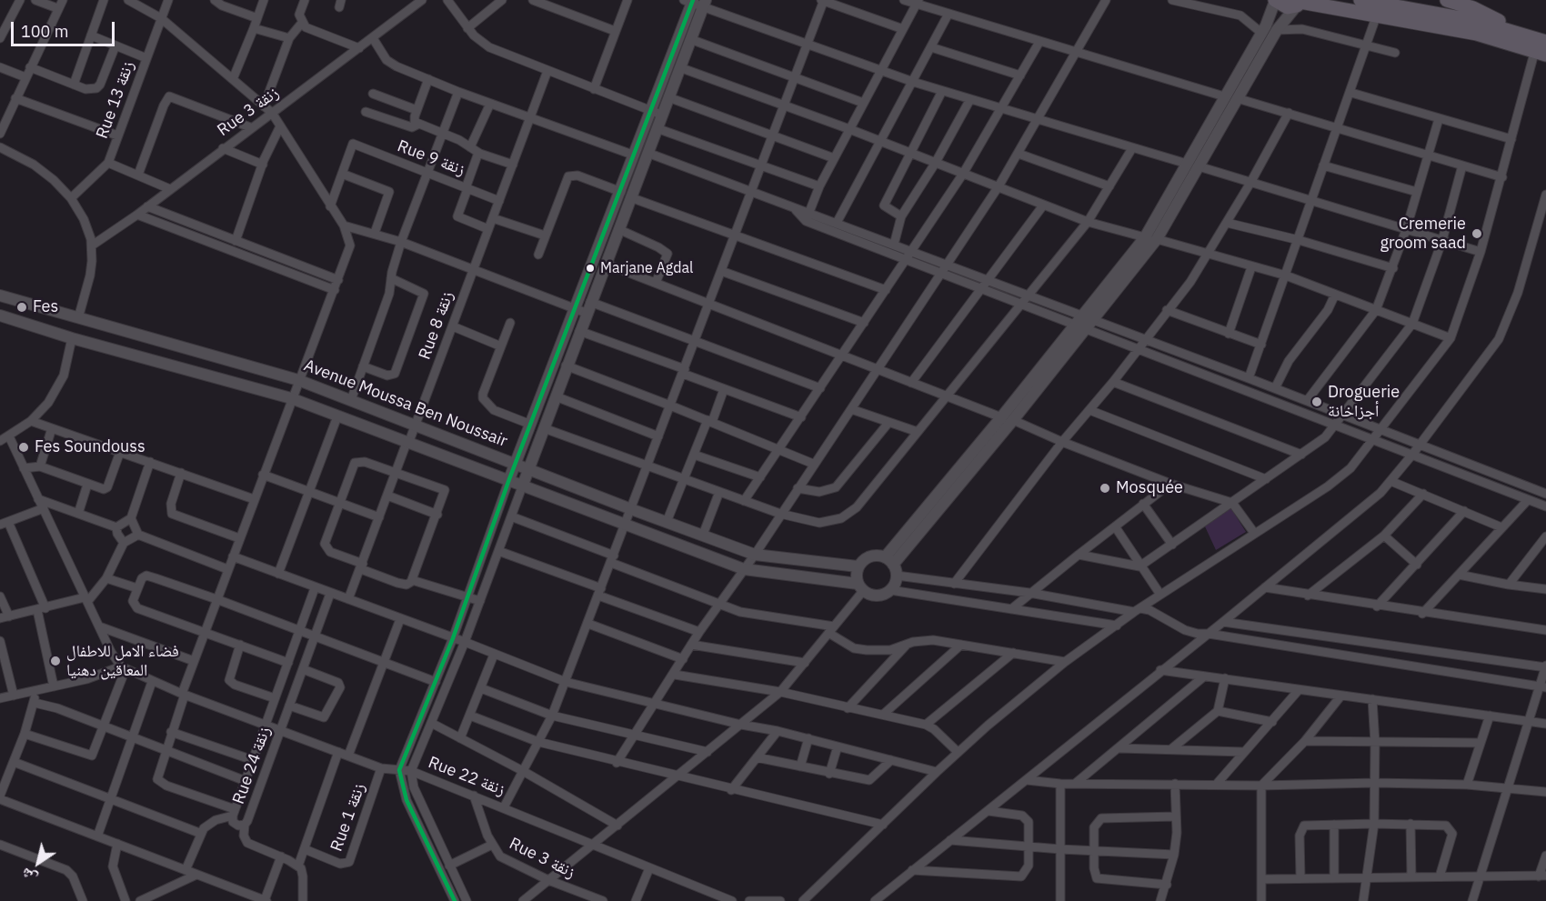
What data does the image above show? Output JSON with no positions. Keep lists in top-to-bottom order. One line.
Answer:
{"streets":{"street":["Rue 13 زنقة","Rue 3 زنقة","Rue 9 زنقة","Rue 8 زنقة","Avenue Moussa Ben Noussair","Rue 24 زنقة","Rue 22 زنقة","Rue 1 زنقة"]},"crossings":[["Rue 3 زنقة","Rue 22 زنقة"],["Rue 9 زنقة","Rue 8 زنقة"],["Rue 8 زنقة","Avenue Moussa Ben Noussair"],["Rue 24 زنقة","Rue 22 زنقة"],["Rue 22 زنقة","Rue 1 زنقة"]],"places":["Cremerie groom saad","Marjane Agdal","Fes","Droguerie أجزاخانة","Fes Soundouss","Mosquée","فضاء الامل للاطفال المعاقين دهنيا"],"scale_bar":"100 m","north":"bottom left"}
